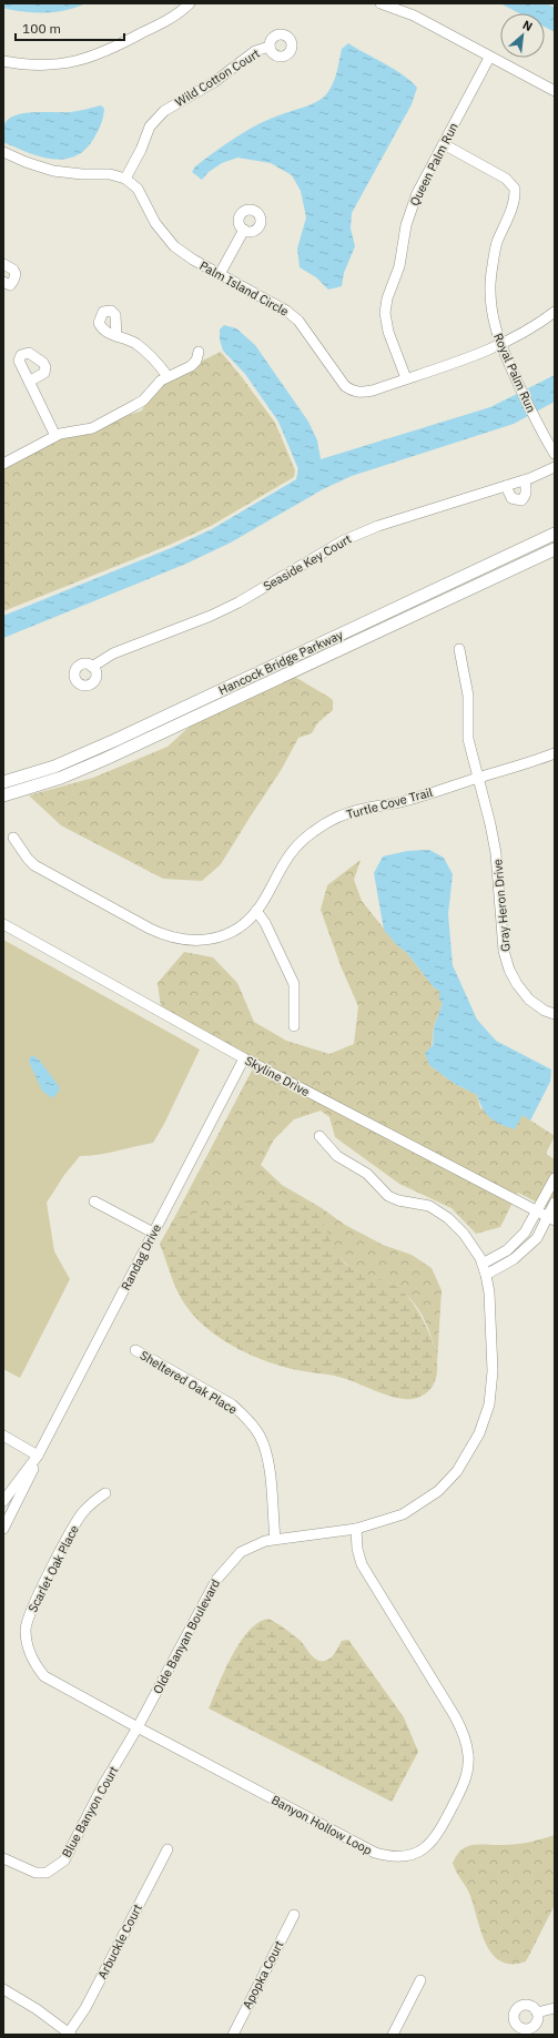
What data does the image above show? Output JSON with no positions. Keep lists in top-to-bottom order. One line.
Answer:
{"streets":{"main road":["Hancock Bridge Parkway"],"street":["Wild Cotton Court","Queen Palm Run","Palm Island Circle","Royal Palm Run","Seaside Key Court","Turtle Cove Trail","Gray Heron Drive","Skyline Drive","Randag Drive","Sheltered Oak Place","Scarlet Oak Place","Olde Banyan Boulevard","Blue Banyon Court","Banyon Hollow Loop","Arbuckle Court","Apopka Court"]},"crossings":[["Wild Cotton Court","Palm Island Circle"],["Queen Palm Run","Palm Island Circle"],["Queen Palm Run","Royal Palm Run"],["Palm Island Circle","Royal Palm Run"],["Royal Palm Run","Seaside Key Court"],["Turtle Cove Trail","Gray Heron Drive"],["Skyline Drive","Randag Drive"],["Sheltered Oak Place","Olde Banyan Boulevard"],["Scarlet Oak Place","Olde Banyan Boulevard"],["Scarlet Oak Place","Blue Banyon Court"],["Scarlet Oak Place","Banyon Hollow Loop"],["Olde Banyan Boulevard","Blue Banyon Court"],["Olde Banyan Boulevard","Banyon Hollow Loop"],["Blue Banyon Court","Banyon Hollow Loop"]],"scale_bar":"100 m","north":"top right"}
